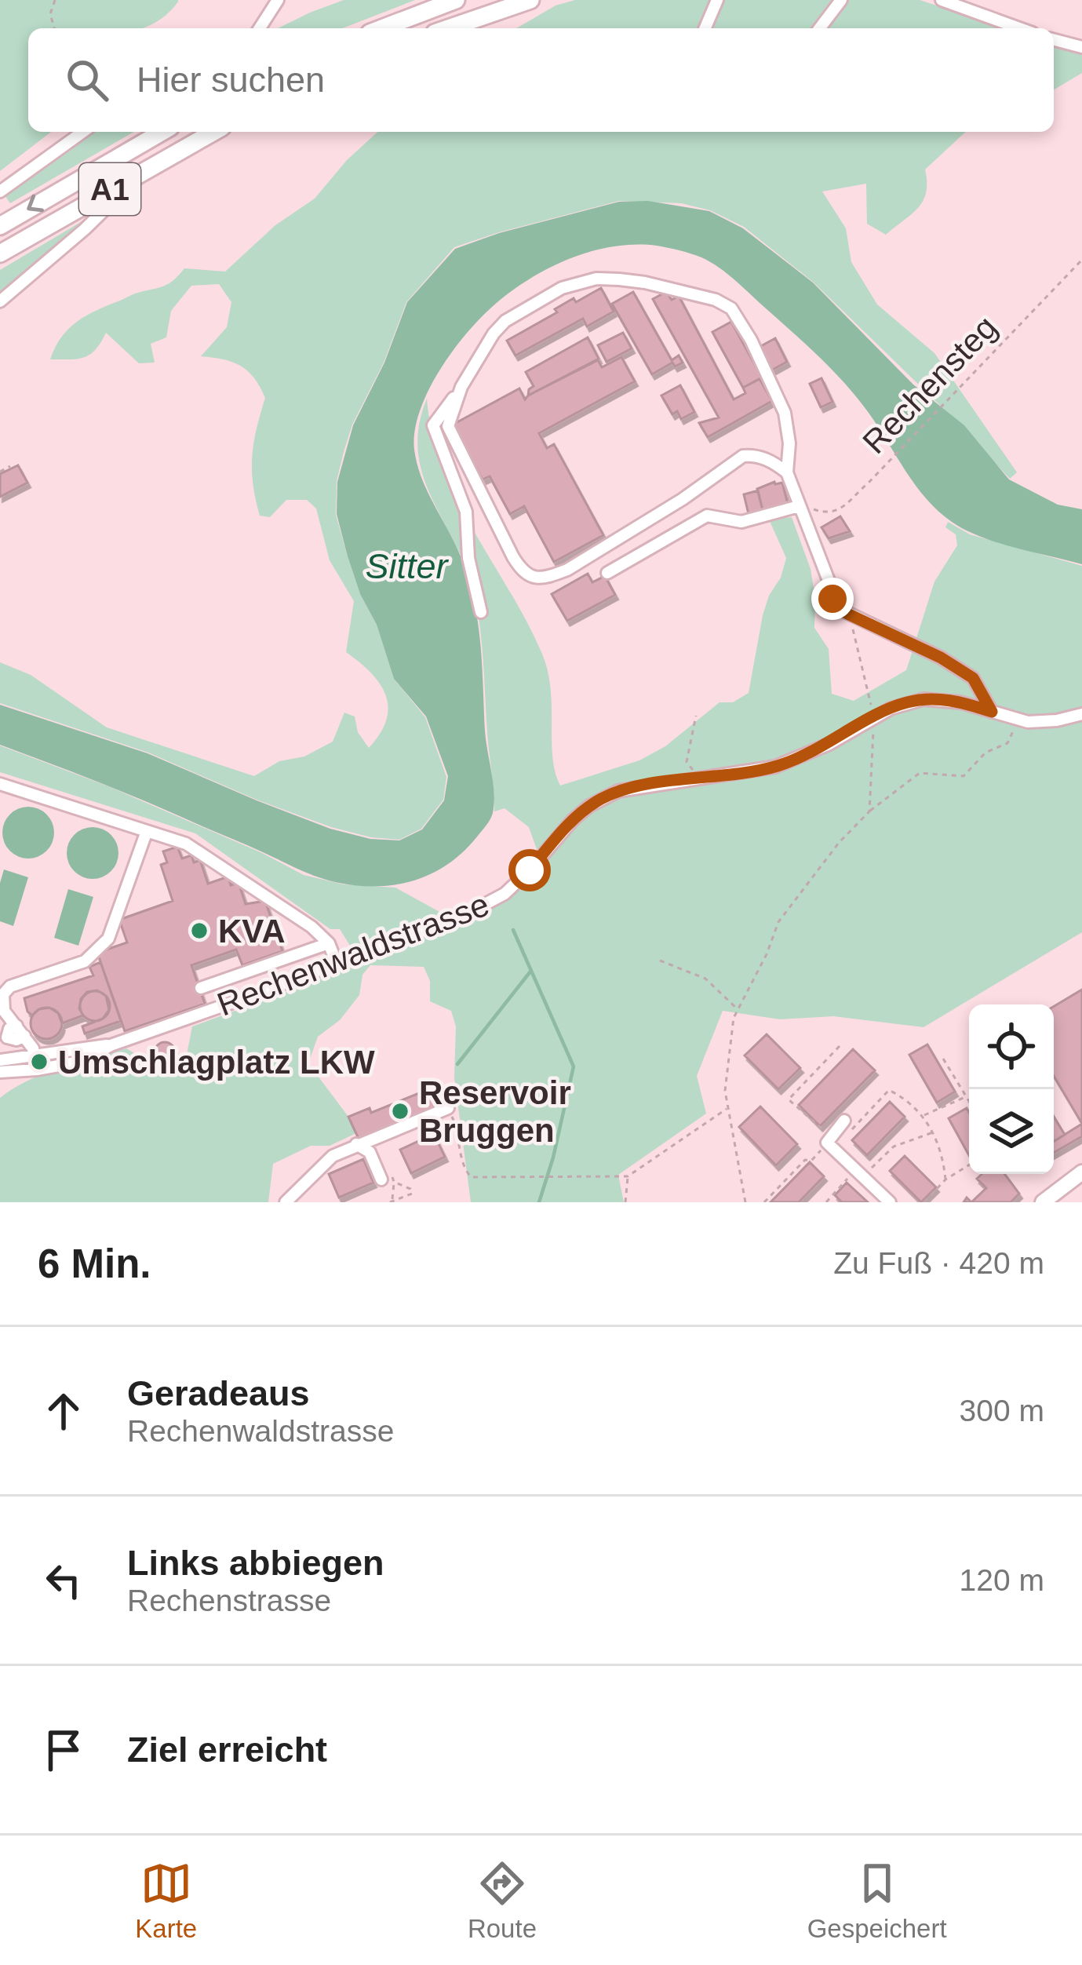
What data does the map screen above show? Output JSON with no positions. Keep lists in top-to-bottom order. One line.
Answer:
{"streets":{"highway":["A1"],"street":["Rechenwaldstrasse"],"path":["Rechensteg"]},"water":["Sitter"],"places":["KVA","Umschlagplatz LKW","Reservoir Bruggen"],"page":{"search":"Hier suchen","heading":["6 Min.","Zu Fuß · 420 m"],"list":[["Geradeaus","Rechenwaldstrasse","300 m"],["Links abbiegen","Rechenstrasse","120 m"],"Ziel erreicht"],"nav":["Karte","Route","Gespeichert"]}}
